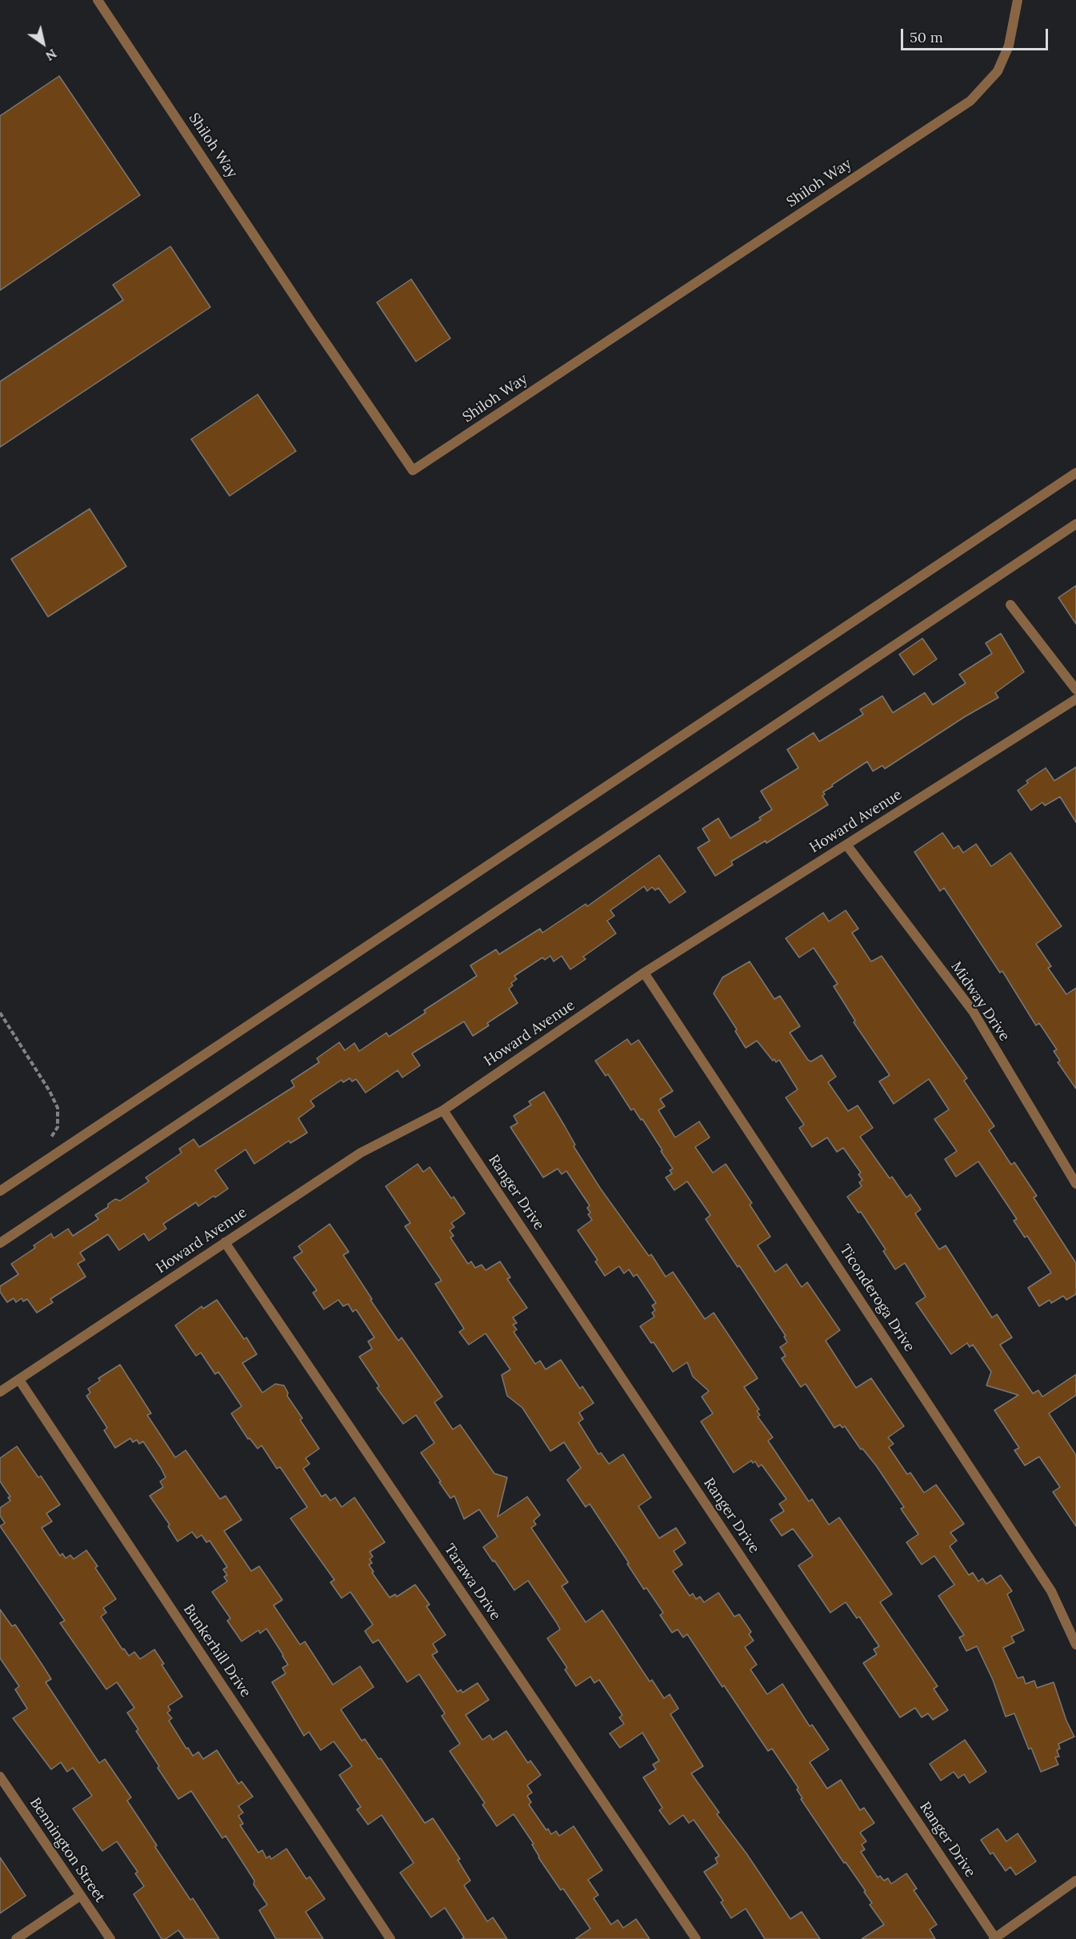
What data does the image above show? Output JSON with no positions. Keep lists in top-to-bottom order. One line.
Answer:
{"streets":{"street":["Shiloh Way","Howard Avenue","Midway Drive","Ranger Drive","Ticonderoga Drive","Tarawa Drive","Bunkerhill Drive","Bennington Street"]},"crossings":[["Howard Avenue","Midway Drive"],["Howard Avenue","Ranger Drive"],["Howard Avenue","Ticonderoga Drive"],["Howard Avenue","Tarawa Drive"],["Howard Avenue","Bunkerhill Drive"]],"scale_bar":"50 m","north":"bottom right"}
